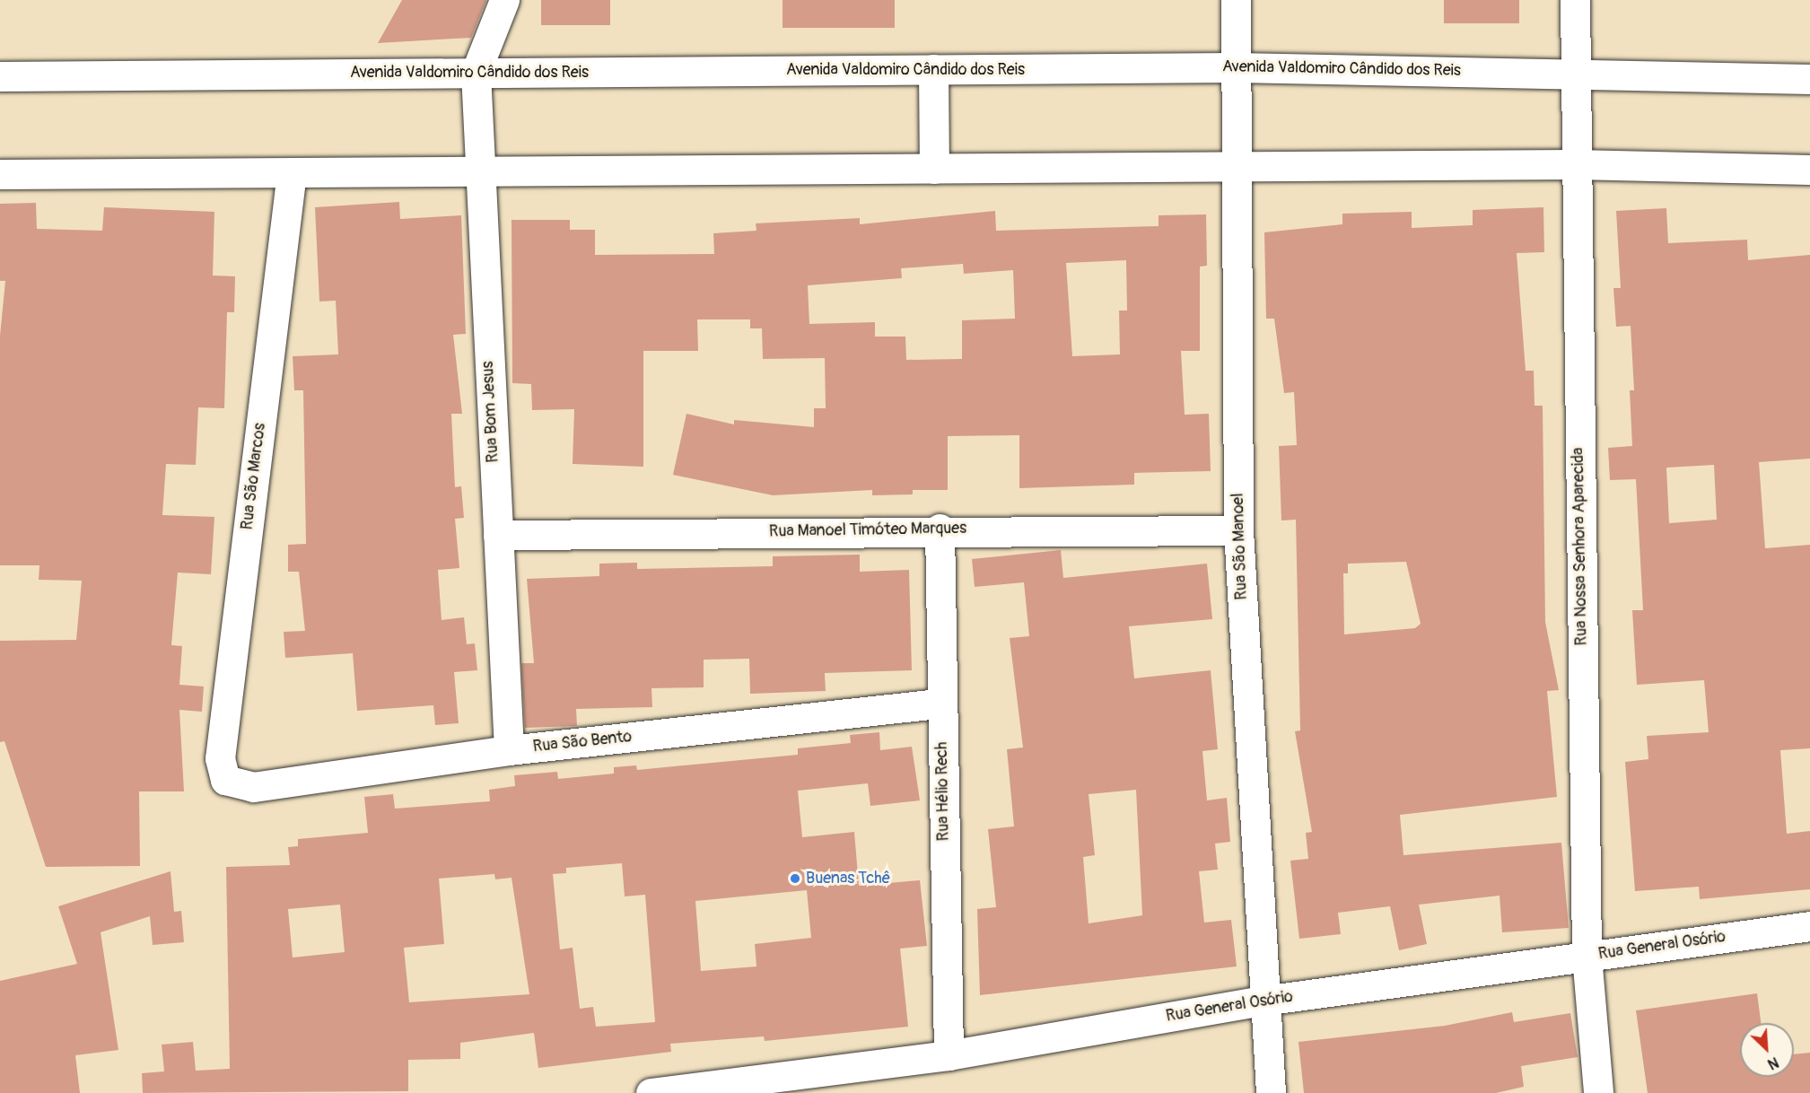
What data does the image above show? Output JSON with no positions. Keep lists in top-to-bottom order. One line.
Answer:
{"streets":{"street":["Avenida Valdomiro Cândido dos Reis","Rua Bom Jesus","Rua São Marcos","Rua Manoel Timóteo Marques","Rua São Manoel","Rua Nossa Senhora Aparecida","Rua São Bento","Rua Hélio Rech","Rua General Osório"]},"crossings":[["Avenida Valdomiro Cândido dos Reis","Rua Bom Jesus"],["Avenida Valdomiro Cândido dos Reis","Rua São Manoel"],["Avenida Valdomiro Cândido dos Reis","Rua Nossa Senhora Aparecida"],["Rua Bom Jesus","Rua Manoel Timóteo Marques"],["Rua Bom Jesus","Rua São Bento"],["Rua São Marcos","Rua São Bento"],["Rua Manoel Timóteo Marques","Rua São Manoel"],["Rua Manoel Timóteo Marques","Rua Hélio Rech"],["Rua São Manoel","Rua General Osório"],["Rua Nossa Senhora Aparecida","Rua General Osório"],["Rua São Bento","Rua Hélio Rech"],["Rua Hélio Rech","Rua General Osório"]],"places":["Buenas Tchê"],"north":"bottom right"}
